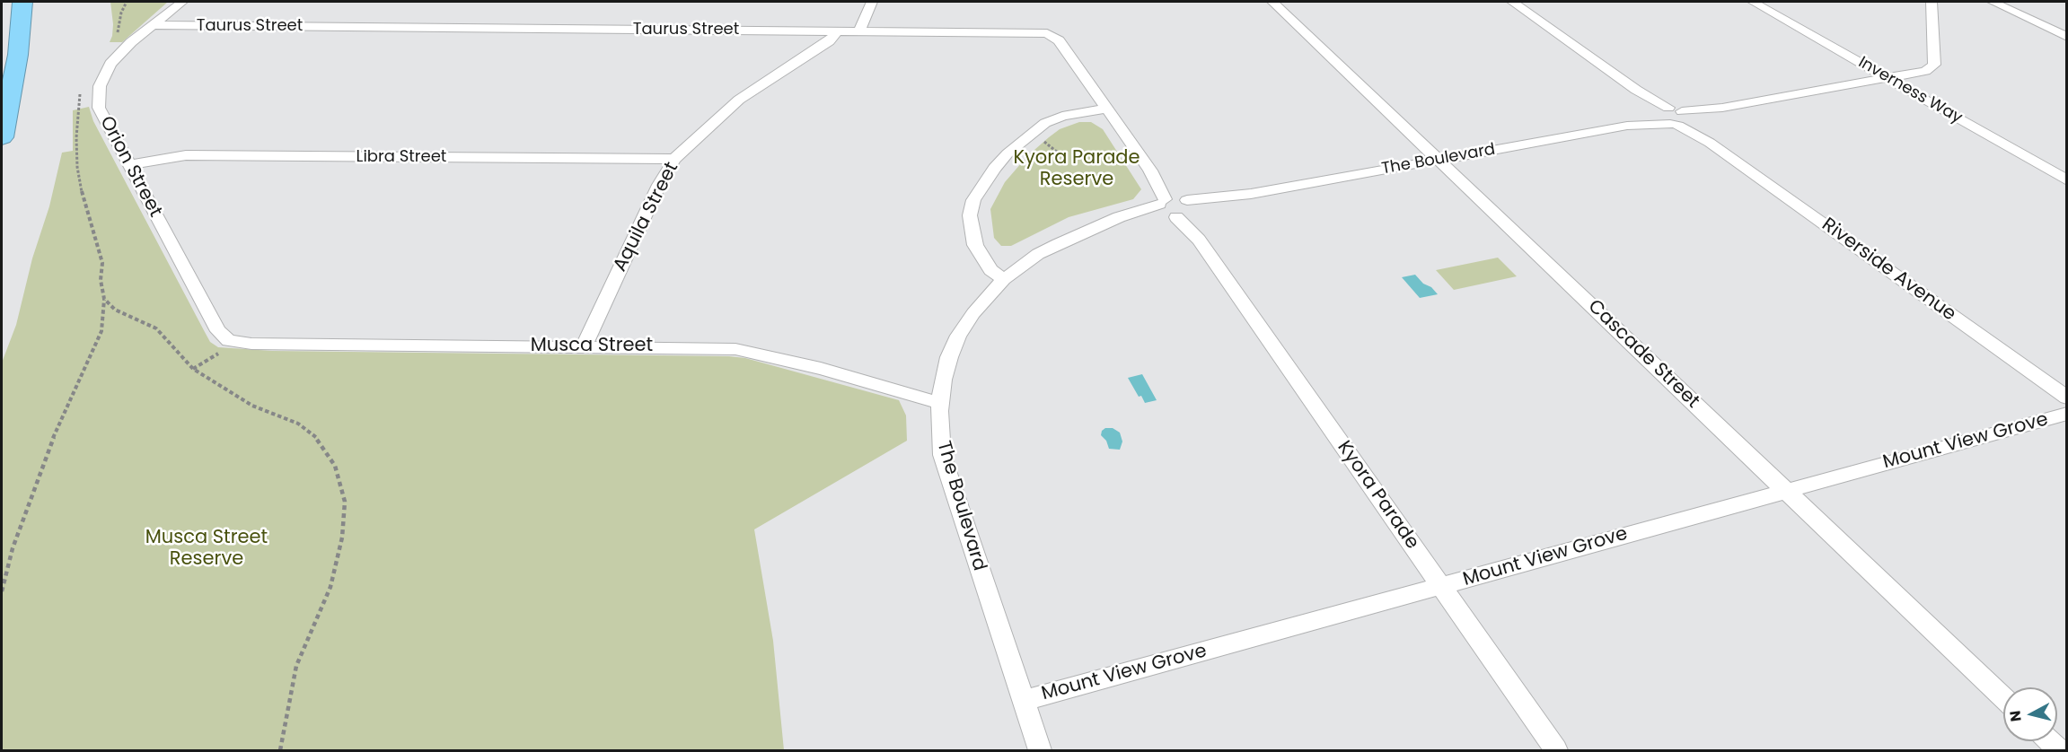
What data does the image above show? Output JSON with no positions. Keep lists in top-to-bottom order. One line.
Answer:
{"streets":{"street":["Taurus Street","Inverness Way","Libra Street","The Boulevard","Orion Street","Aquila Street","Riverside Avenue","Musca Street","Cascade Street","Mount View Grove","Kyora Parade"]},"crossings":[["Taurus Street","The Boulevard"],["Taurus Street","Orion Street"],["Taurus Street","Aquila Street"],["Taurus Street","Kyora Parade"],["Inverness Way","The Boulevard"],["Libra Street","Orion Street"],["Libra Street","Aquila Street"],["The Boulevard","Riverside Avenue"],["The Boulevard","Musca Street"],["The Boulevard","Cascade Street"],["The Boulevard","Mount View Grove"],["The Boulevard","Kyora Parade"],["Orion Street","Musca Street"],["Aquila Street","Musca Street"],["Cascade Street","Mount View Grove"],["Mount View Grove","Kyora Parade"]],"parks":["Kyora Parade Reserve","Musca Street Reserve"],"north":"left"}
